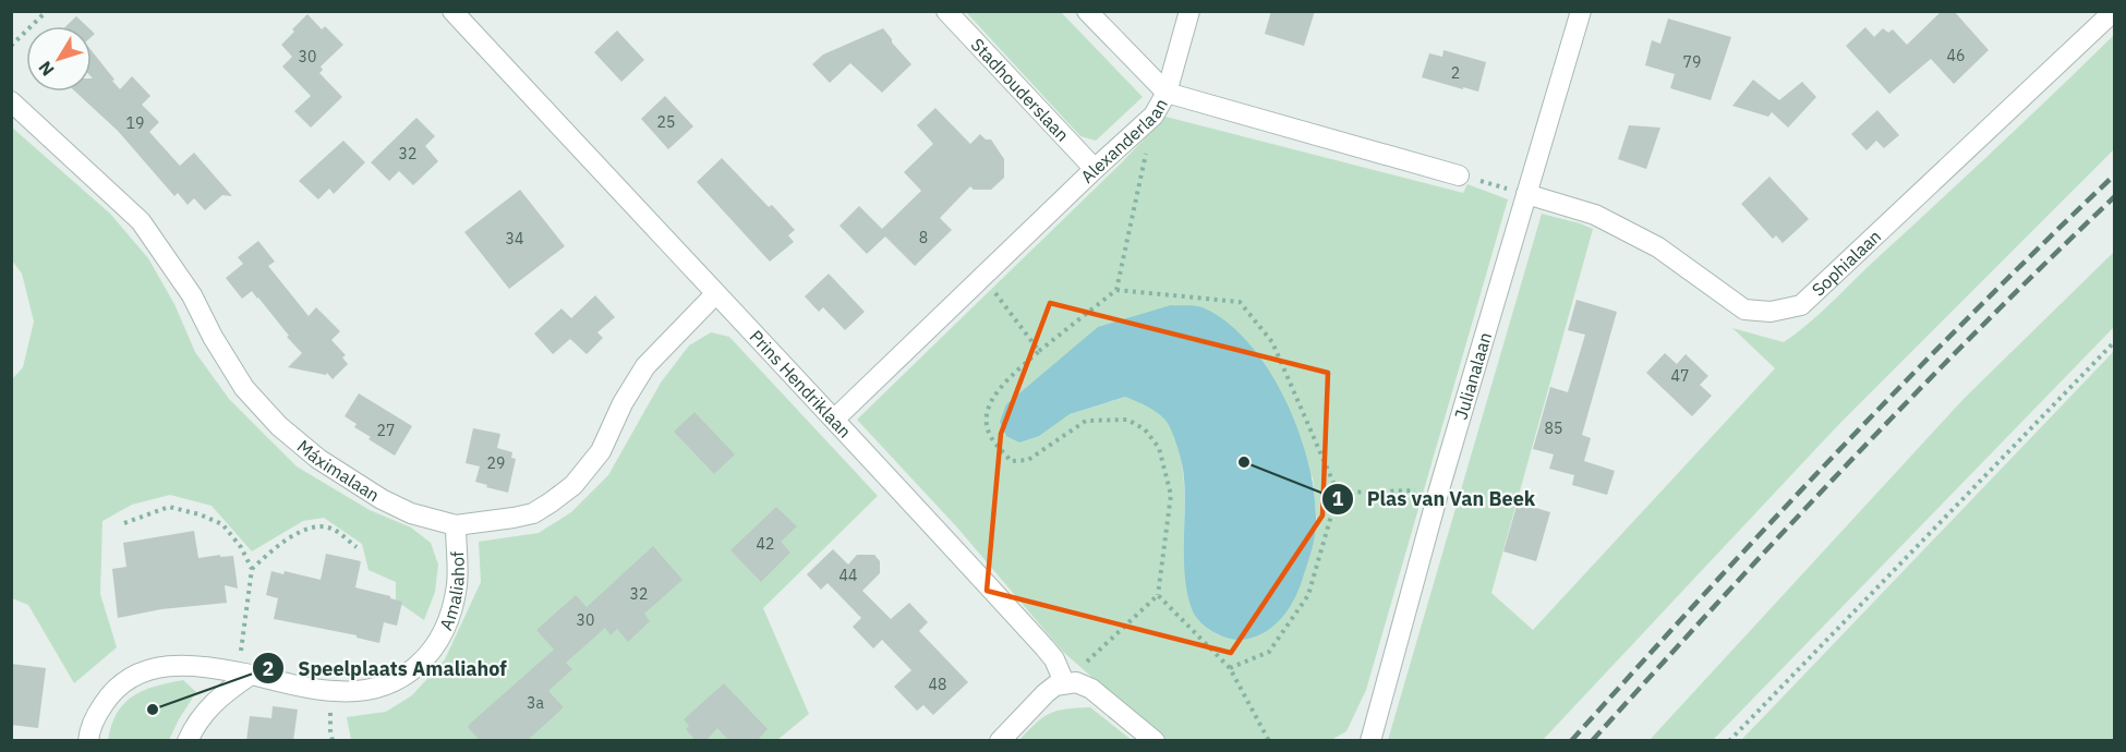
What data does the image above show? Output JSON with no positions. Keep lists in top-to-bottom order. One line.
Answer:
{"streets":{"street":["Stadhouderslaan","Alexanderlaan","Sophialaan","Julianalaan","Prins Hendriklaan","Máximalaan","Amaliahof"]},"crossings":[["Stadhouderslaan","Alexanderlaan"],["Alexanderlaan","Prins Hendriklaan"],["Sophialaan","Julianalaan"],["Prins Hendriklaan","Máximalaan"],["Máximalaan","Amaliahof"]],"places":["Plas van Van Beek","Speelplaats Amaliahof"],"house_numbers":["46","30","79","2","25","19","32","8","34","47","85","27","29","42","44","32","30","48","3a"],"north":"bottom left"}
